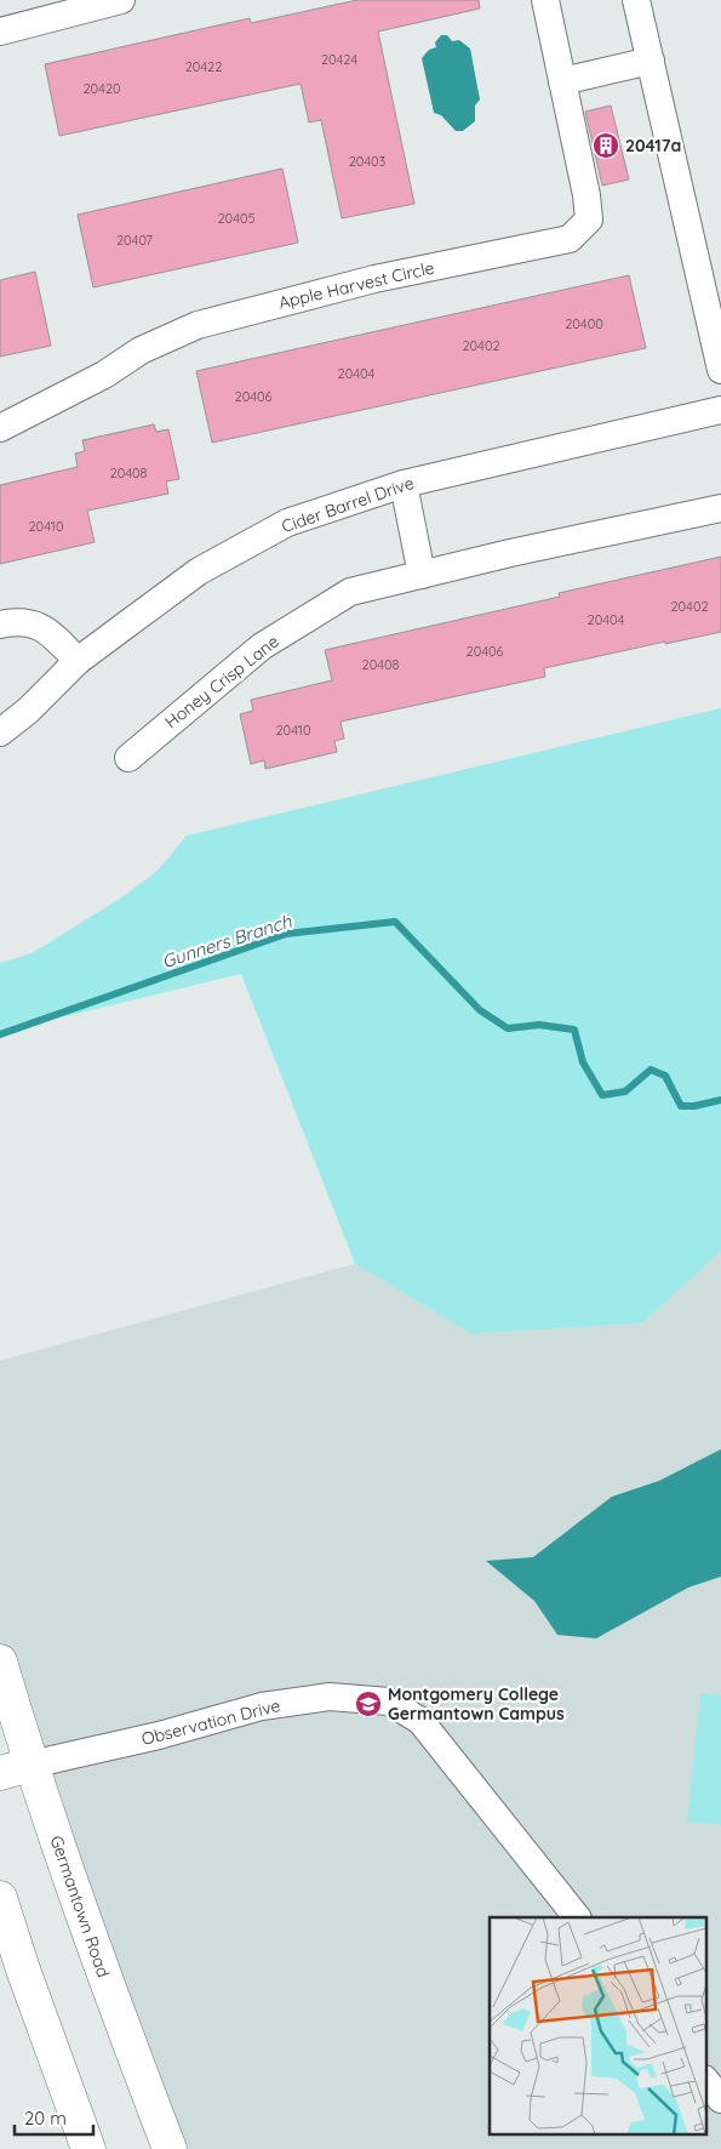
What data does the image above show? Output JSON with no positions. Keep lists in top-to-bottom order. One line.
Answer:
{"streets":{"main road":["Germantown Road"],"street":["Apple Harvest Circle","Cider Barrel Drive","Honey Crisp Lane","Observation Drive"]},"crossings":[["Observation Drive","Germantown Road"]],"water":["Gunners Branch"],"places":{"building":["20417a"],"school or university":["Montgomery College Germantown Campus"]},"house_numbers":["20424","20422","20420","20403","20405","20407","20400","20402","20404","20406","20408","20410","20402","20404","20406","20408","20410"],"scale_bar":"20 m"}
